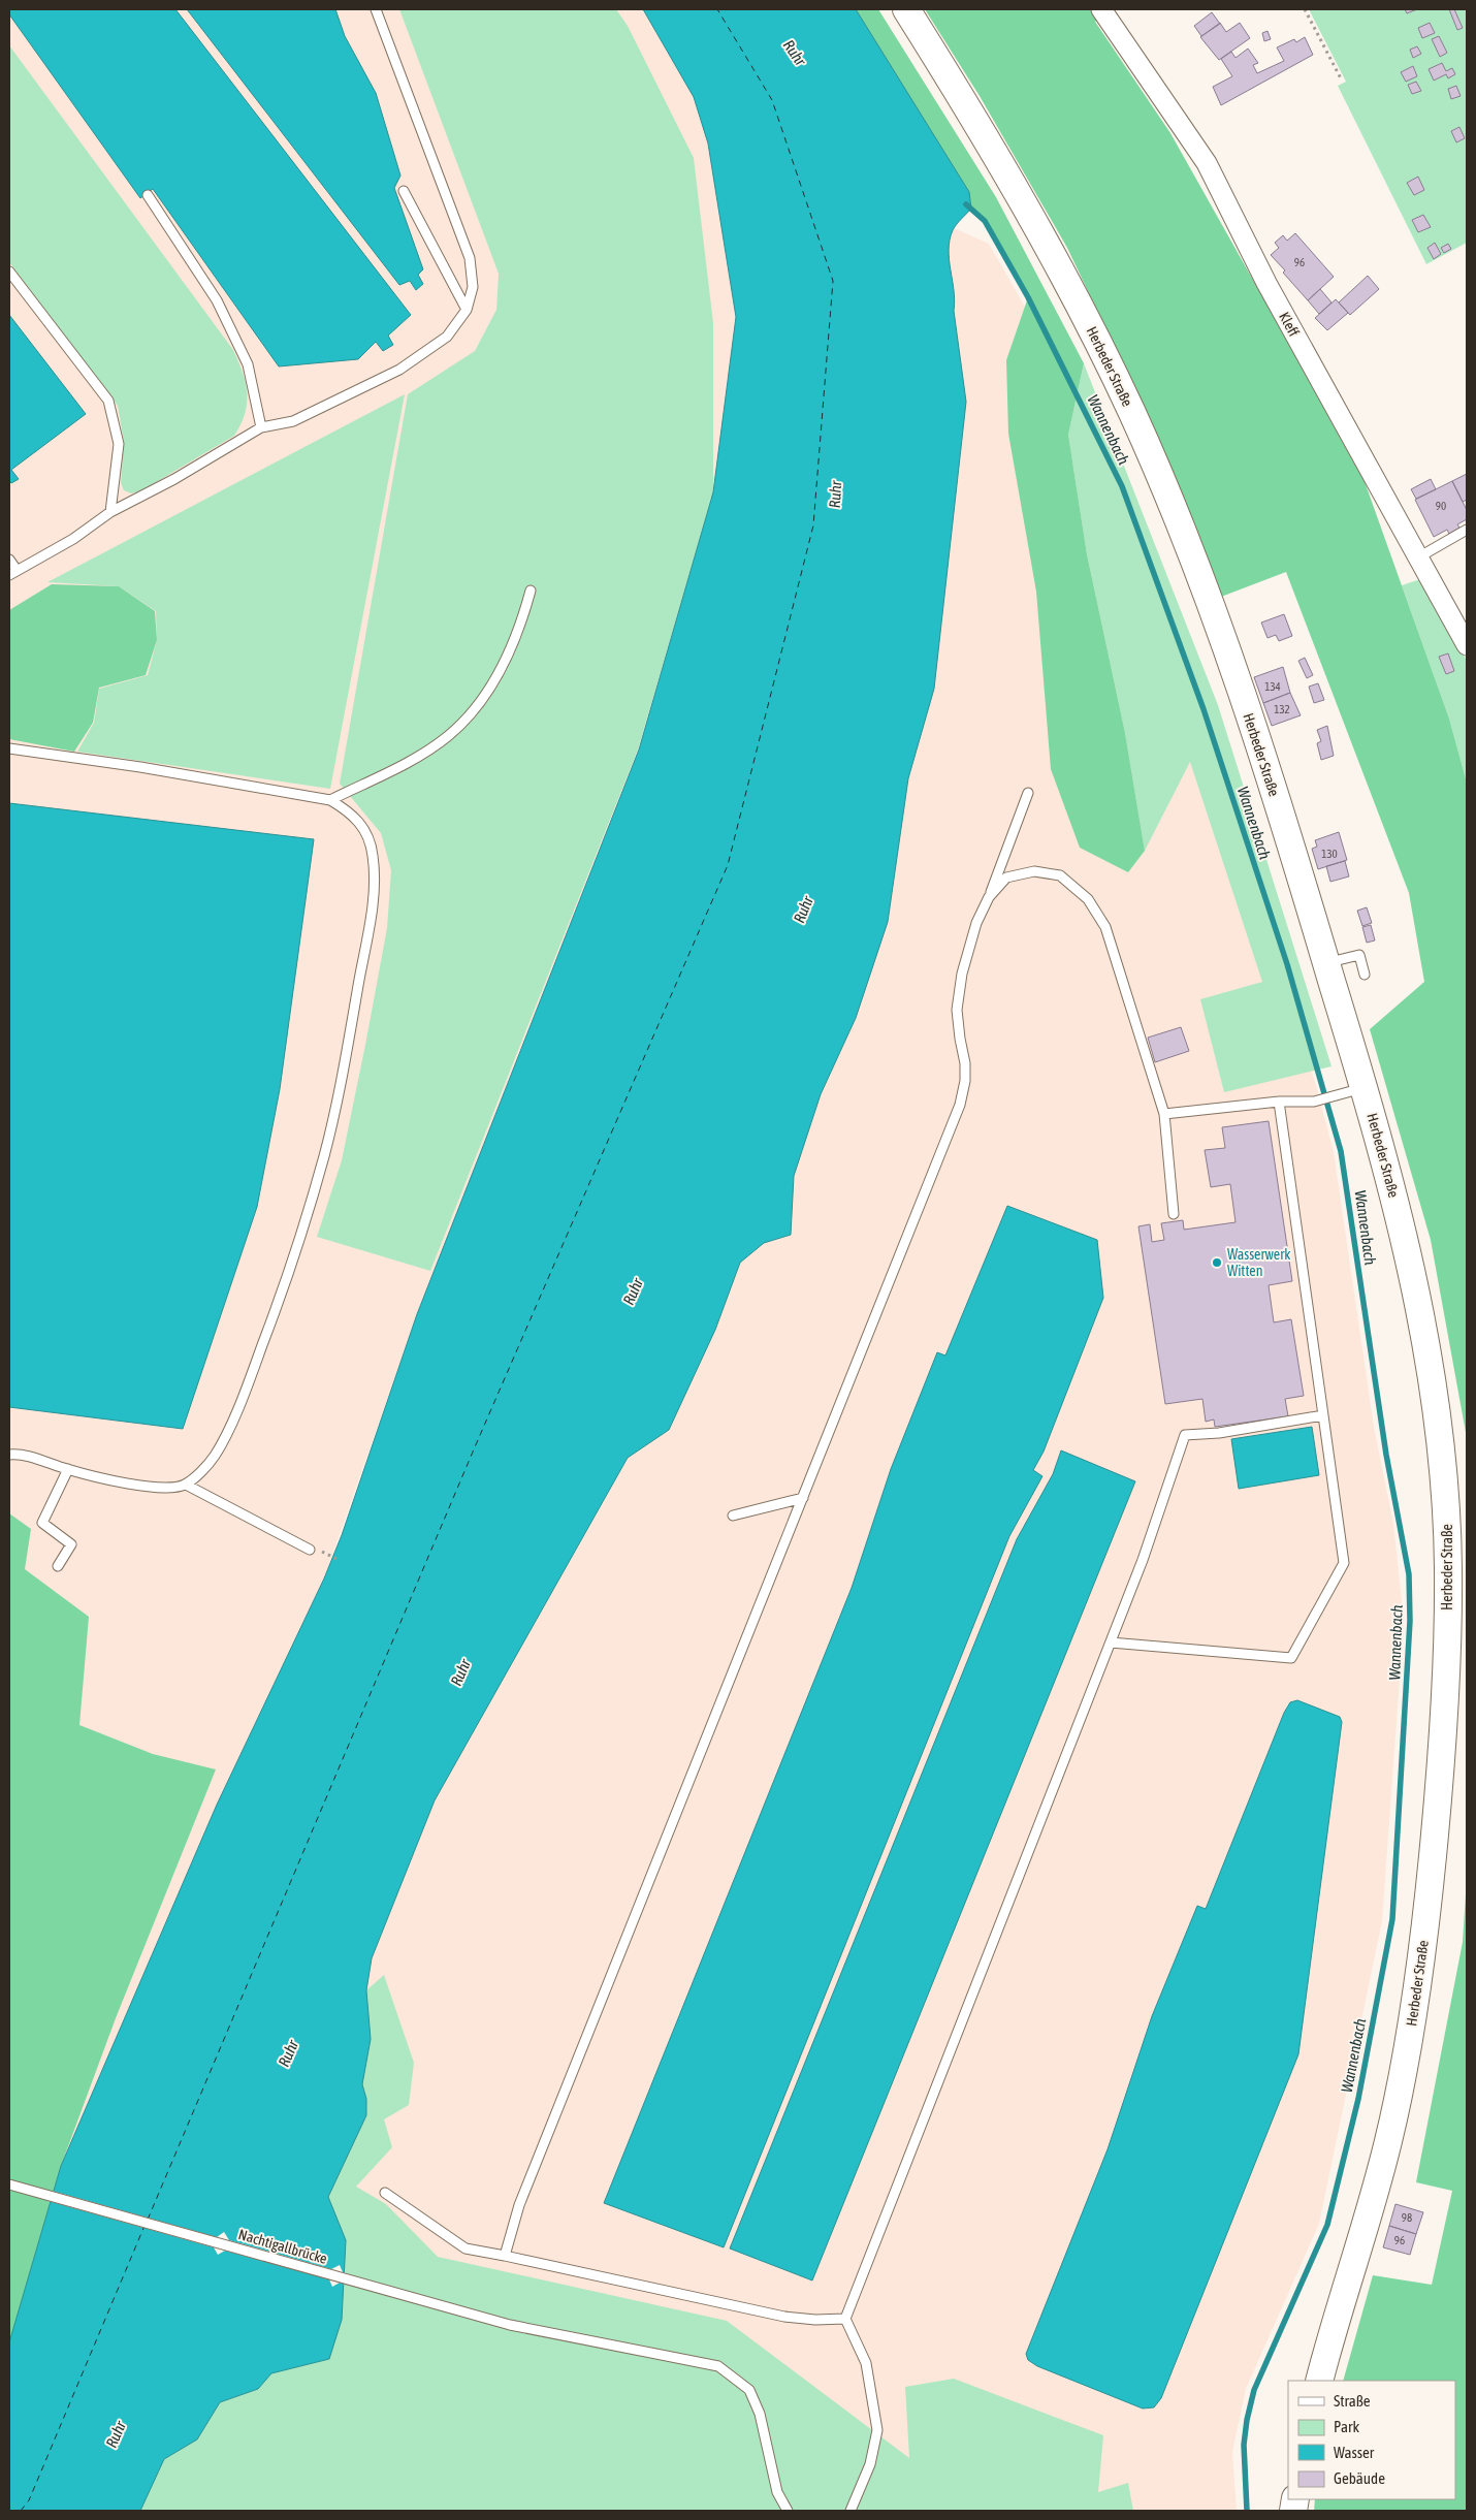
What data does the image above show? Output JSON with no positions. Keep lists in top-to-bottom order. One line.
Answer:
{"streets":{"main road":["Herbeder Straße"],"street":["Kleff"],"lane":["Nachtigallbrücke"]},"water":["Ruhr","Wannenbach"],"places":["Wasserwerk Witten"],"house_numbers":["96","90","134","132","130","98","96"],"legend":["Straße","Park","Wasser","Gebäude"]}
